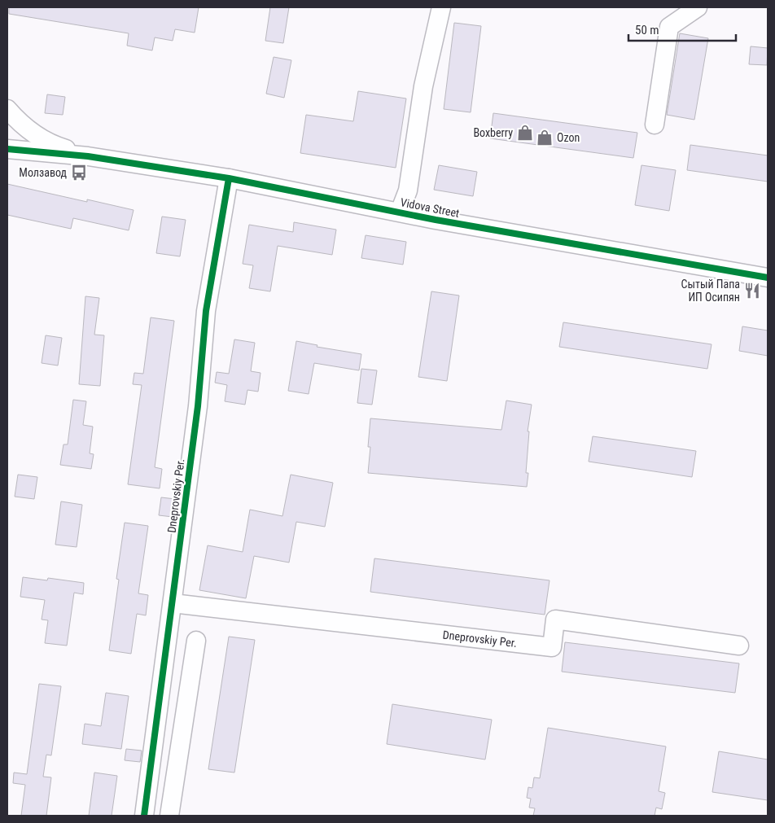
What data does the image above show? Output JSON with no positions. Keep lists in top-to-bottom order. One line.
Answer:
{"streets":{"street":["Vidova Street","Dneprovskiy Per."]},"crossings":[["Vidova Street","Dneprovskiy Per."]],"places":{"shop":["Boxberry","Ozon"],"bus stop":["Молзавод"],"restaurant":["Сытый Папа ИП Осипян"]},"scale_bar":"50 m"}
